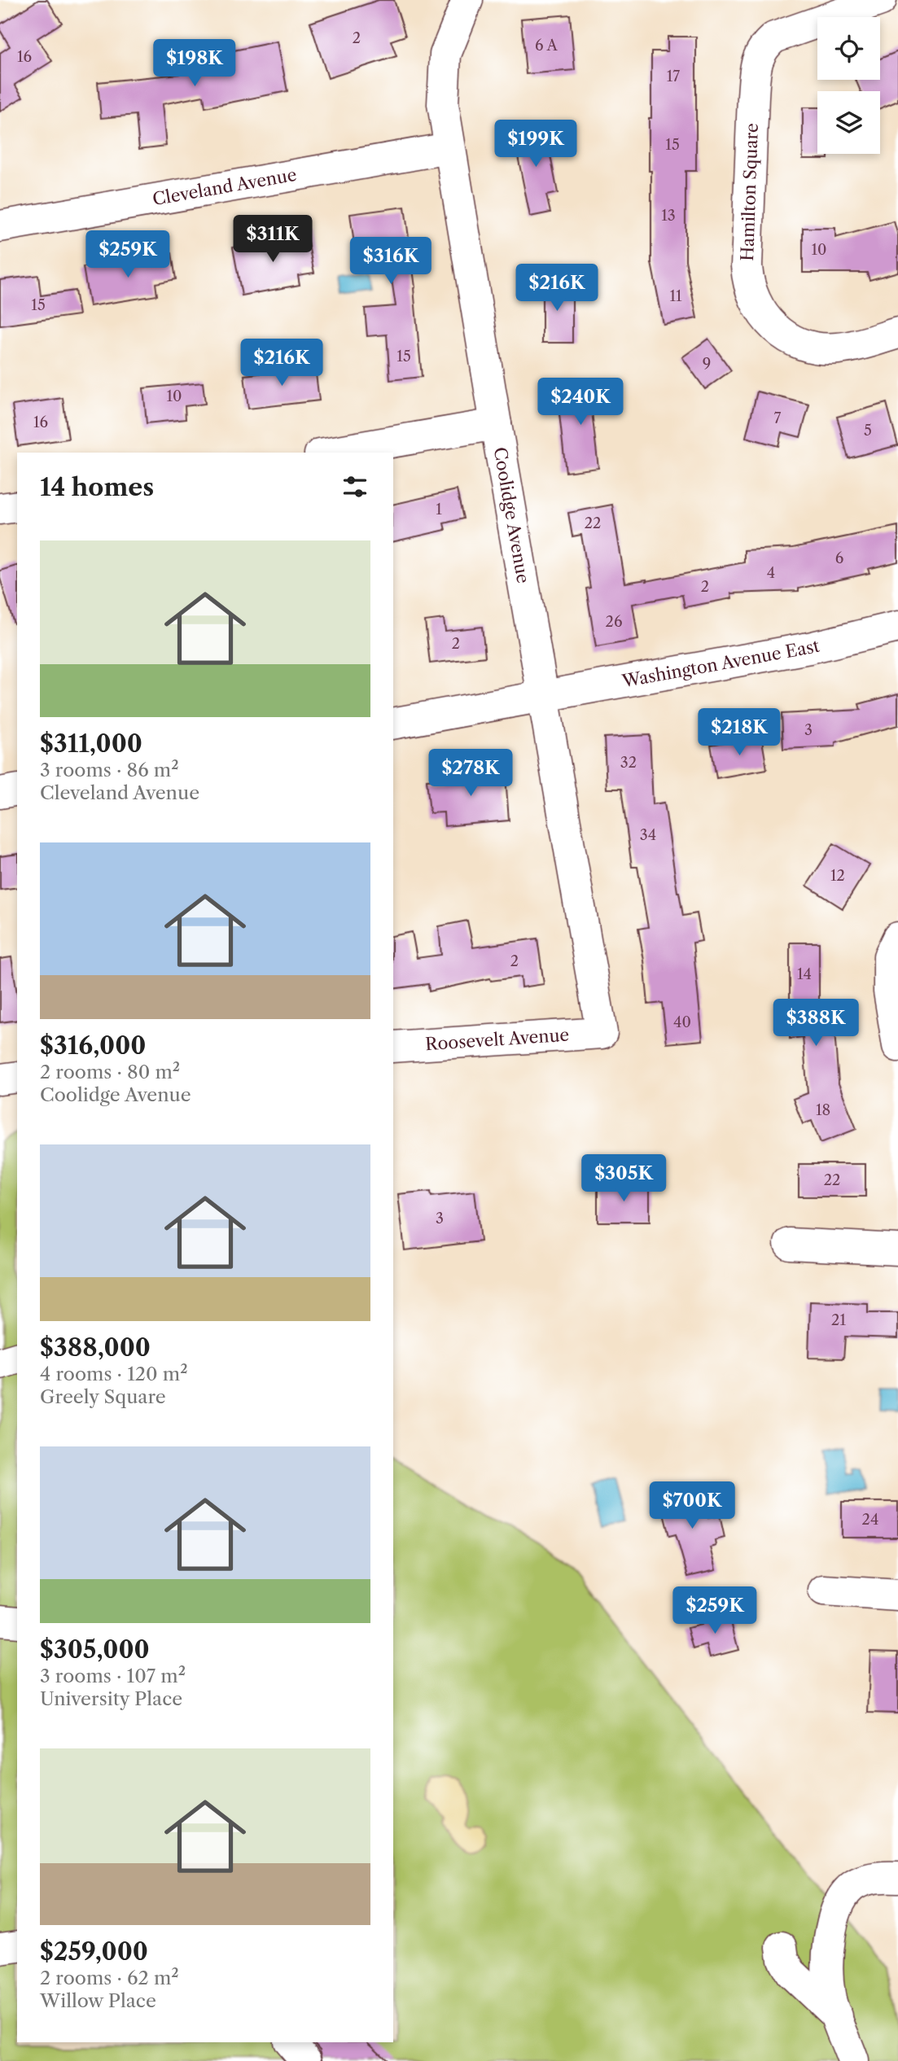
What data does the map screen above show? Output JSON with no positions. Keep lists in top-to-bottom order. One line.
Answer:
{"streets":{"street":["Cleveland Avenue","Hamilton Square","Coolidge Avenue","Washington Avenue East","Roosevelt Avenue"]},"crossings":[["Cleveland Avenue","Coolidge Avenue"],["Coolidge Avenue","Washington Avenue East"],["Coolidge Avenue","Roosevelt Avenue"]],"house_numbers":["2","6 A","16","17","15","13","10","11","15","15","9","10","7","16","5","1","22","6","4","2","26","2","3","32","34","12","2","14","40","18","22","3","21","24"],"page":{"price":["$198K","$199K","$311K","$259K","$316K","$216K","$216K","$240K","$218K","$278K","$388K","$305K","$700K","$259K"],"heading":"14 homes","list":[{"name":"$311,000","note":"3 rooms · 86 m² · Cleveland Avenue"},{"name":"$316,000","note":"2 rooms · 80 m² · Coolidge Avenue"},{"name":"$388,000","note":"4 rooms · 120 m² · Greely Square"},{"name":"$305,000","note":"3 rooms · 107 m² · University Place"},{"name":"$259,000","note":"2 rooms · 62 m² · Willow Place"}]}}
